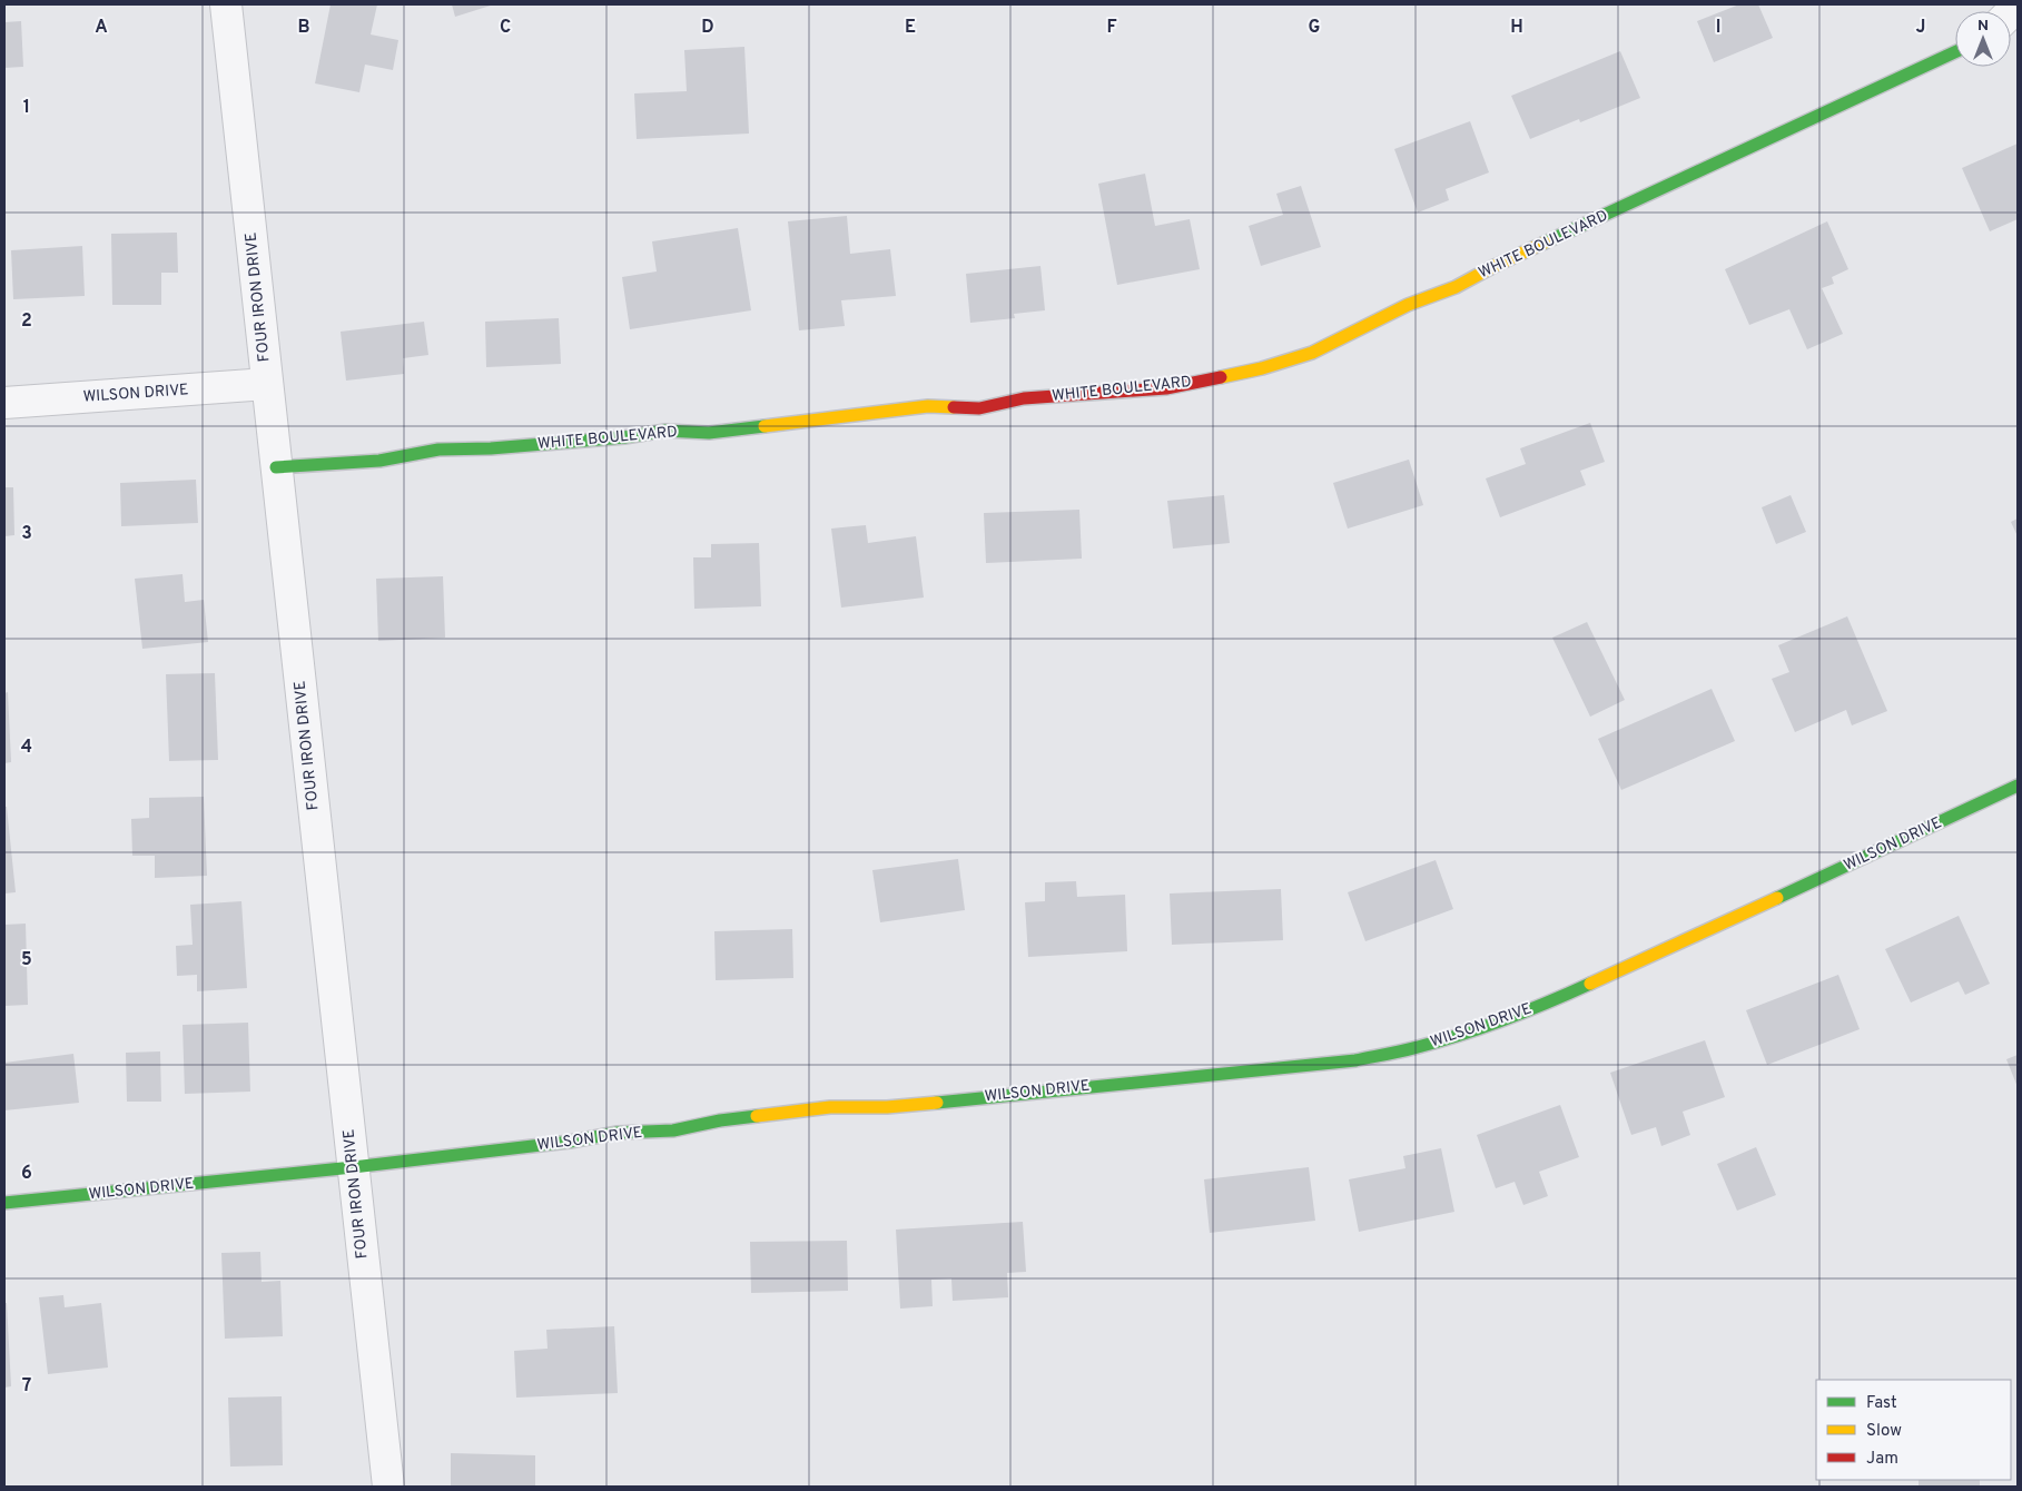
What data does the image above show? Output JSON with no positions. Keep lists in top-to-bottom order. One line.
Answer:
{"streets":{"street":["WHITE BOULEVARD","FOUR IRON DRIVE","WILSON DRIVE"]},"crossings":[["WHITE BOULEVARD","FOUR IRON DRIVE"],["FOUR IRON DRIVE","WILSON DRIVE"]],"legend":["Fast","Slow","Jam"],"north":"top","grid":{"columns":["A","B","C","D","E","F","G","H","I","J"],"rows":["1","2","3","4","5","6","7"]}}
